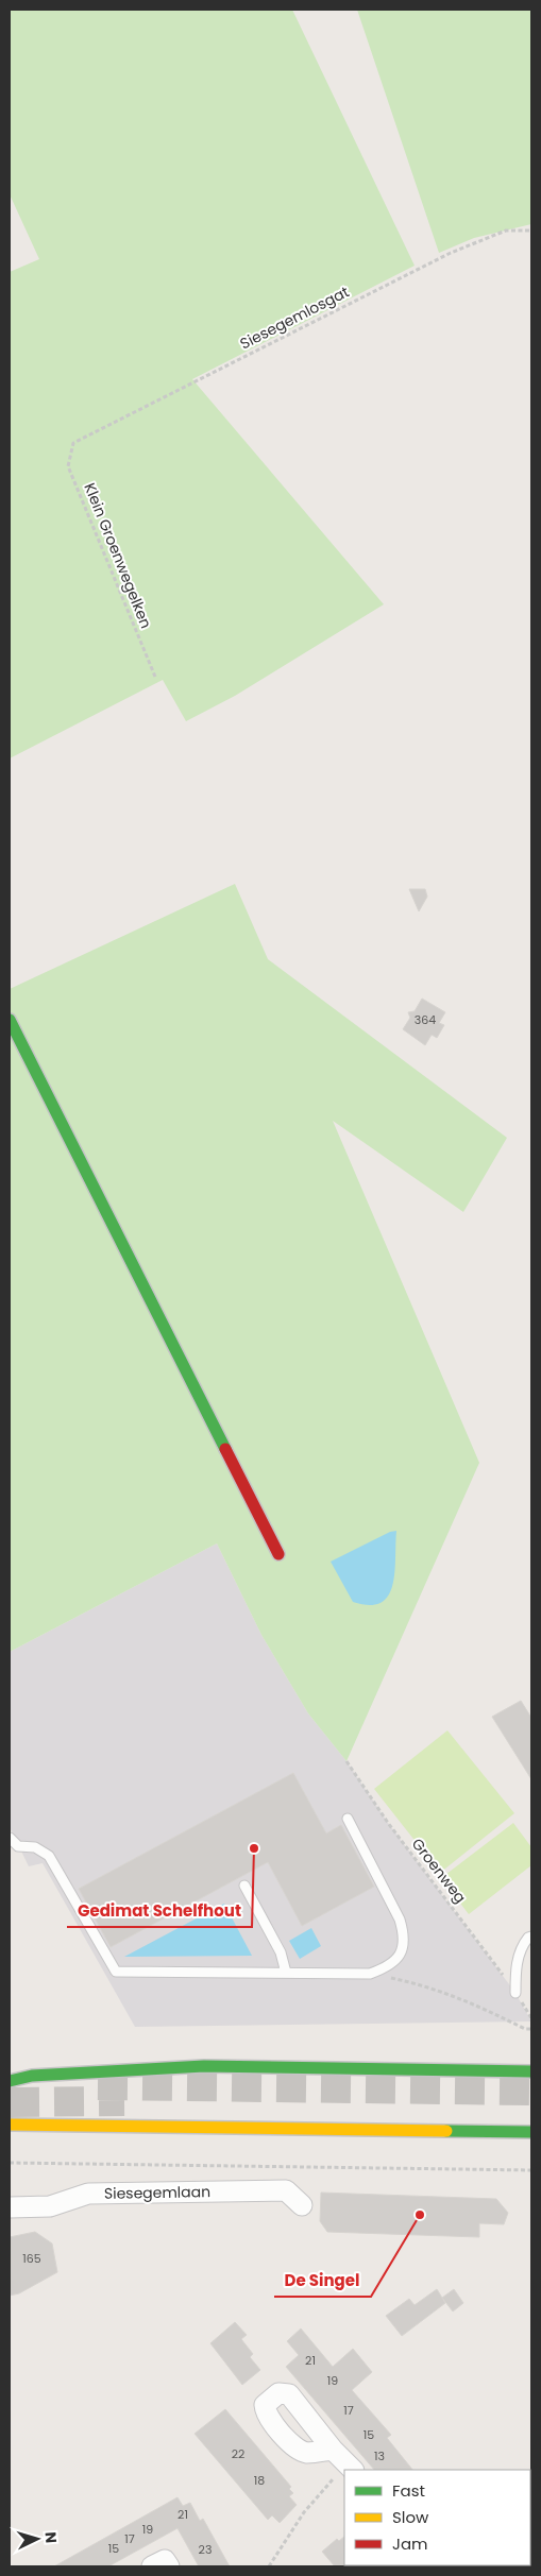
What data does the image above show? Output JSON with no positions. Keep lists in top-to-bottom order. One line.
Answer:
{"streets":{"street":["Siesegemlaan"],"path":["Siesegemlosgat","Klein Groenwegelken","Groenweg"]},"crossings":[["Siesegemlosgat","Klein Groenwegelken"]],"places":["Gedimat Schelfhout","De Singel"],"house_numbers":["364","165","21","19","17","15","22","13","18","21","19","17","15","23"],"legend":["Fast","Slow","Jam"],"north":"right"}
